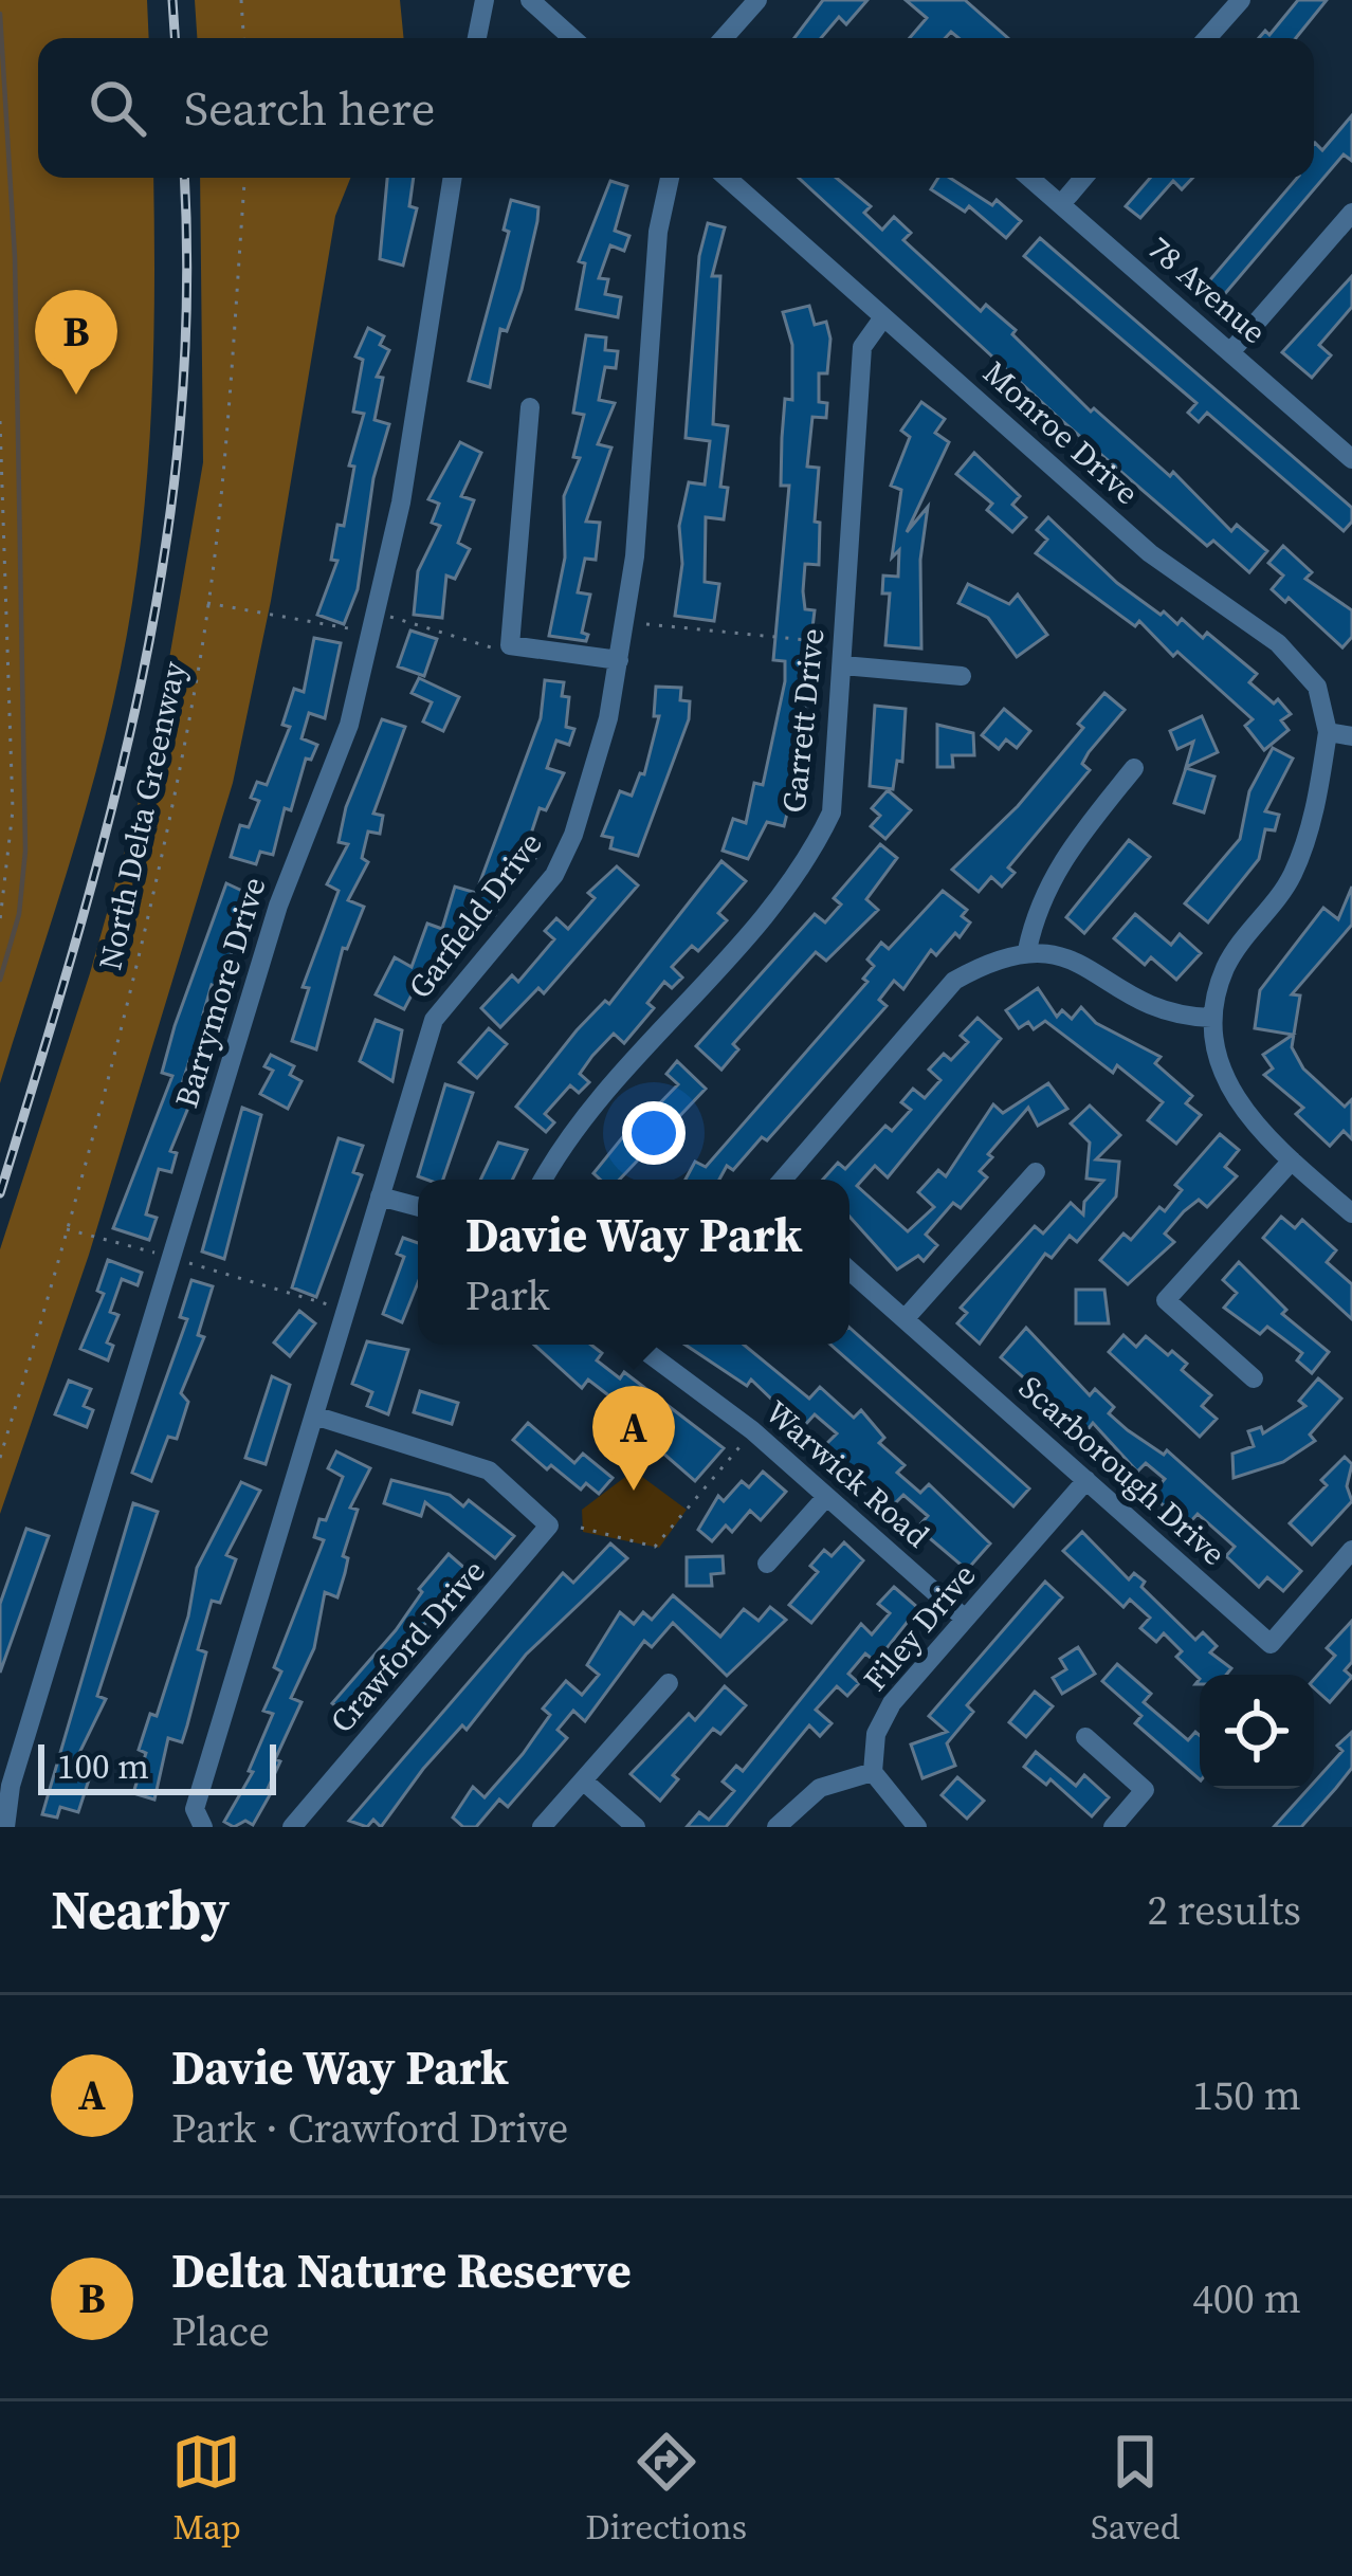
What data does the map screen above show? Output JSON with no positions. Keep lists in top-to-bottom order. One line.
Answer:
{"streets":{"street":["78 Avenue","Monroe Drive","Garrett Drive","Garfield Drive","Barrymore Drive","Scarborough Drive","Warwick Road","Filey Drive","Crawford Drive"],"path":["North Delta Greenway"]},"crossings":[["Monroe Drive","Garrett Drive"],["Garfield Drive","Crawford Drive"],["Scarborough Drive","Filey Drive"],["Warwick Road","Filey Drive"]],"scale_bar":"100 m","page":{"search":"Search here","pins":["B","A"],"popup":["Davie Way Park","Park"],"scale":"100 m","heading":["Nearby","2 results"],"list":[{"mark":"A","name":"Davie Way Park","note":"Park · Crawford Drive","value":"150 m"},{"mark":"B","name":"Delta Nature Reserve","note":"Place","value":"400 m"}],"nav":["Map","Directions","Saved"]}}
